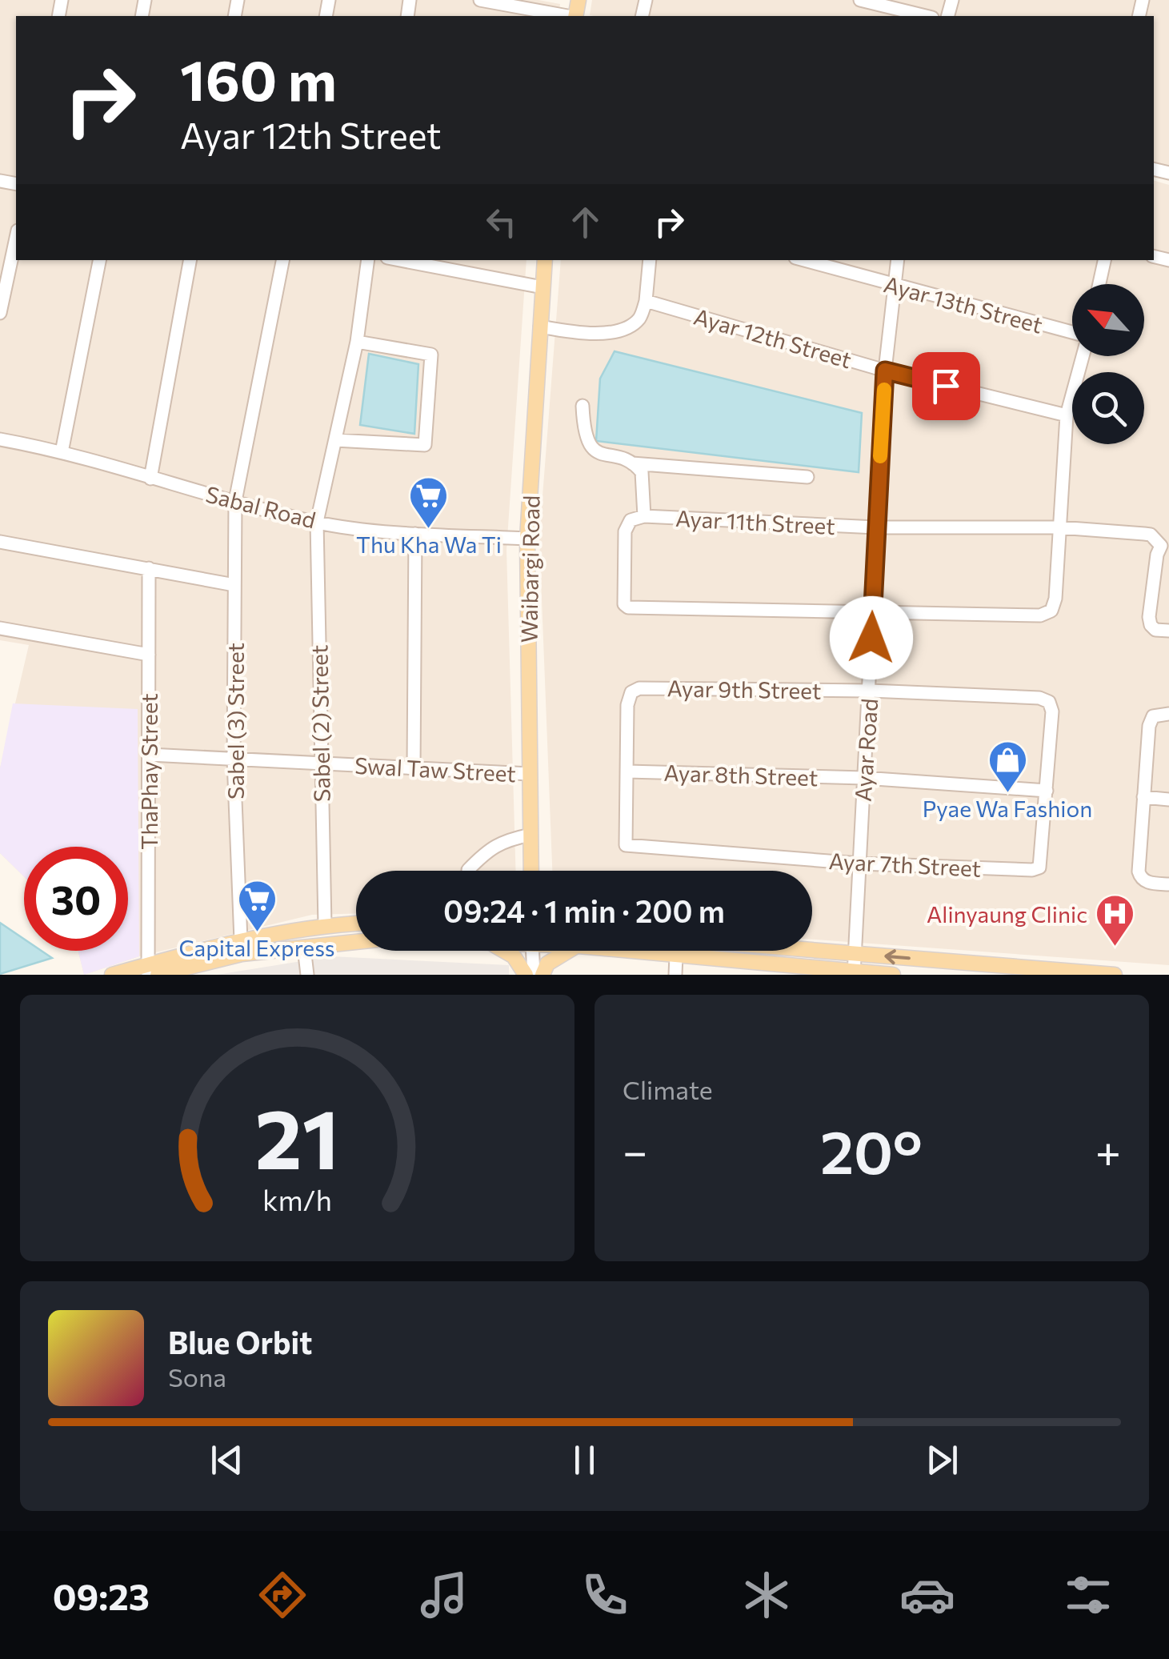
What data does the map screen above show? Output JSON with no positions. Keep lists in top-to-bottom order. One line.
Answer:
{"streets":{"main road":["Waibargi Road"],"street":["Ayar 13th Street","Ayar 12th Street","Sabal Road","Ayar 11th Street","Ayar 9th Street","Sabel (3) Street","Sabel (2) Street","Ayar Road","Swal Taw Street","ThaPhay Street","Ayar 8th Street","Ayar 7th Street"]},"crossings":[["Ayar 13th Street","Ayar Road"],["Ayar 12th Street","Ayar Road"],["Sabal Road","Waibargi Road"],["Sabal Road","Sabel (3) Street"],["Sabal Road","Sabel (2) Street"],["Ayar 11th Street","Ayar Road"],["Waibargi Road","Swal Taw Street"],["Ayar 9th Street","Ayar Road"],["Ayar 9th Street","Ayar 8th Street"],["Ayar 9th Street","Ayar 7th Street"],["Sabel (3) Street","Swal Taw Street"],["Sabel (2) Street","Swal Taw Street"],["Ayar Road","Ayar 8th Street"],["Ayar Road","Ayar 7th Street"],["Swal Taw Street","ThaPhay Street"],["Ayar 8th Street","Ayar 7th Street"]],"places":{"supermarket":["Thu Kha Wa Ti","Capital Express"],"shop":["Pyae Wa Fashion"],"hospital":["Alinyaung Clinic"]},"north":"top left","page":{"turn":["160 m","Ayar 12th Street"],"limit":"30","trip":"09:24 · 1 min · 200 m","tile":"Climate","heat":["−","20°","+"],"song":["Blue Orbit","Sona"],"tabs":"09:23","gauge":["21","km/h"]}}
